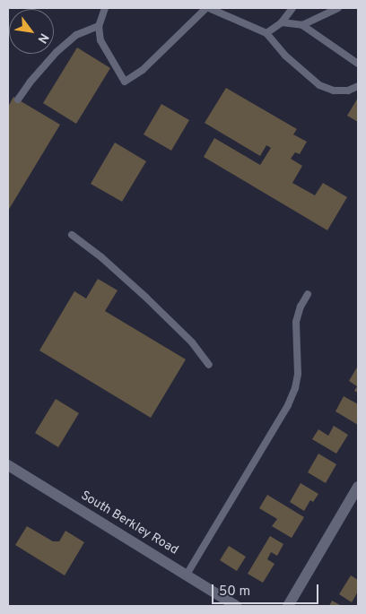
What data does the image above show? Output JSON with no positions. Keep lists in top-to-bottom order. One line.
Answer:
{"streets":{"street":["South Berkley Road"]},"scale_bar":"50 m","north":"bottom right"}
